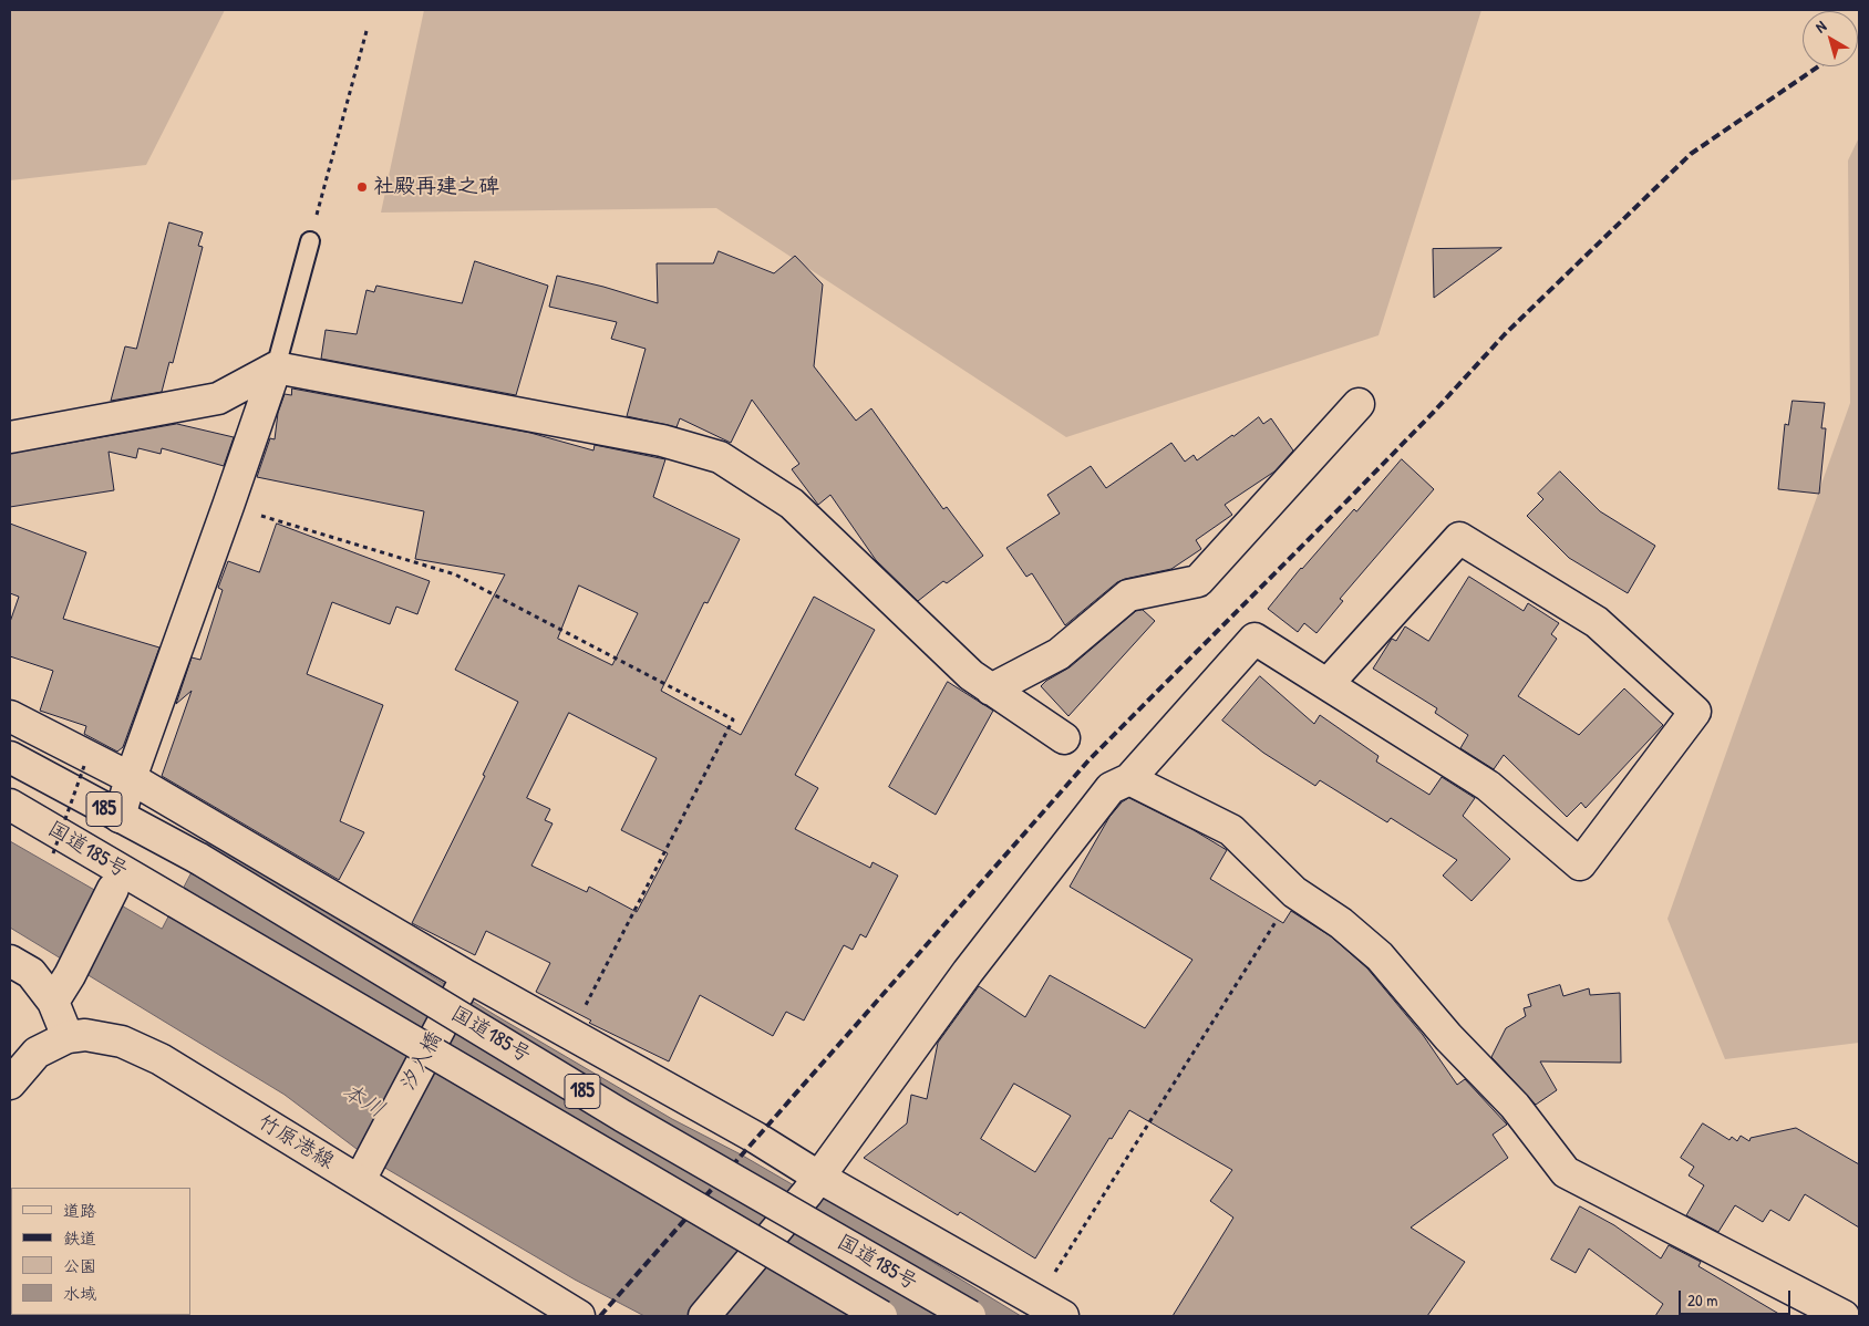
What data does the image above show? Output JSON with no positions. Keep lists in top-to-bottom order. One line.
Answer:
{"streets":{"main road":["185","国道185号","汐入橋","竹原港線"]},"crossings":[["汐入橋","竹原港線"]],"water":["本川"],"places":["社殿再建之碑"],"legend":["道路","鉄道","公園","水域"],"scale_bar":"20 m","north":"top left"}
